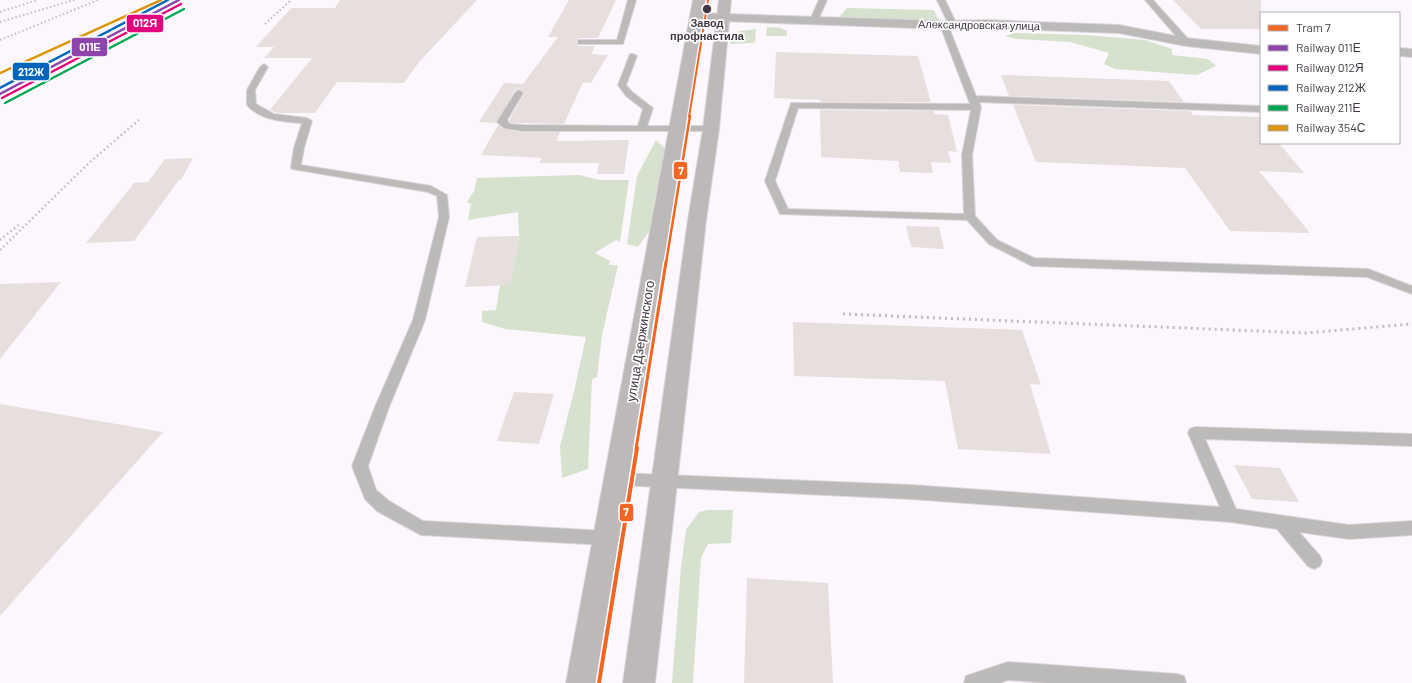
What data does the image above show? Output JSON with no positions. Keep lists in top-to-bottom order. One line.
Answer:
{"streets":{"main road":["улица Дзержинского"],"street":["Александровская улица"]},"crossings":[["Александровская улица","улица Дзержинского"]],"places":["Завод профнастила"],"lines":["tram line 7","rail line 011Е","rail line 212Ж","rail line 354С","rail line 012Я","rail line 211Е"],"legend":["Tram 7","Railway 011Е","Railway 012Я","Railway 212Ж","Railway 211Е","Railway 354С"]}
